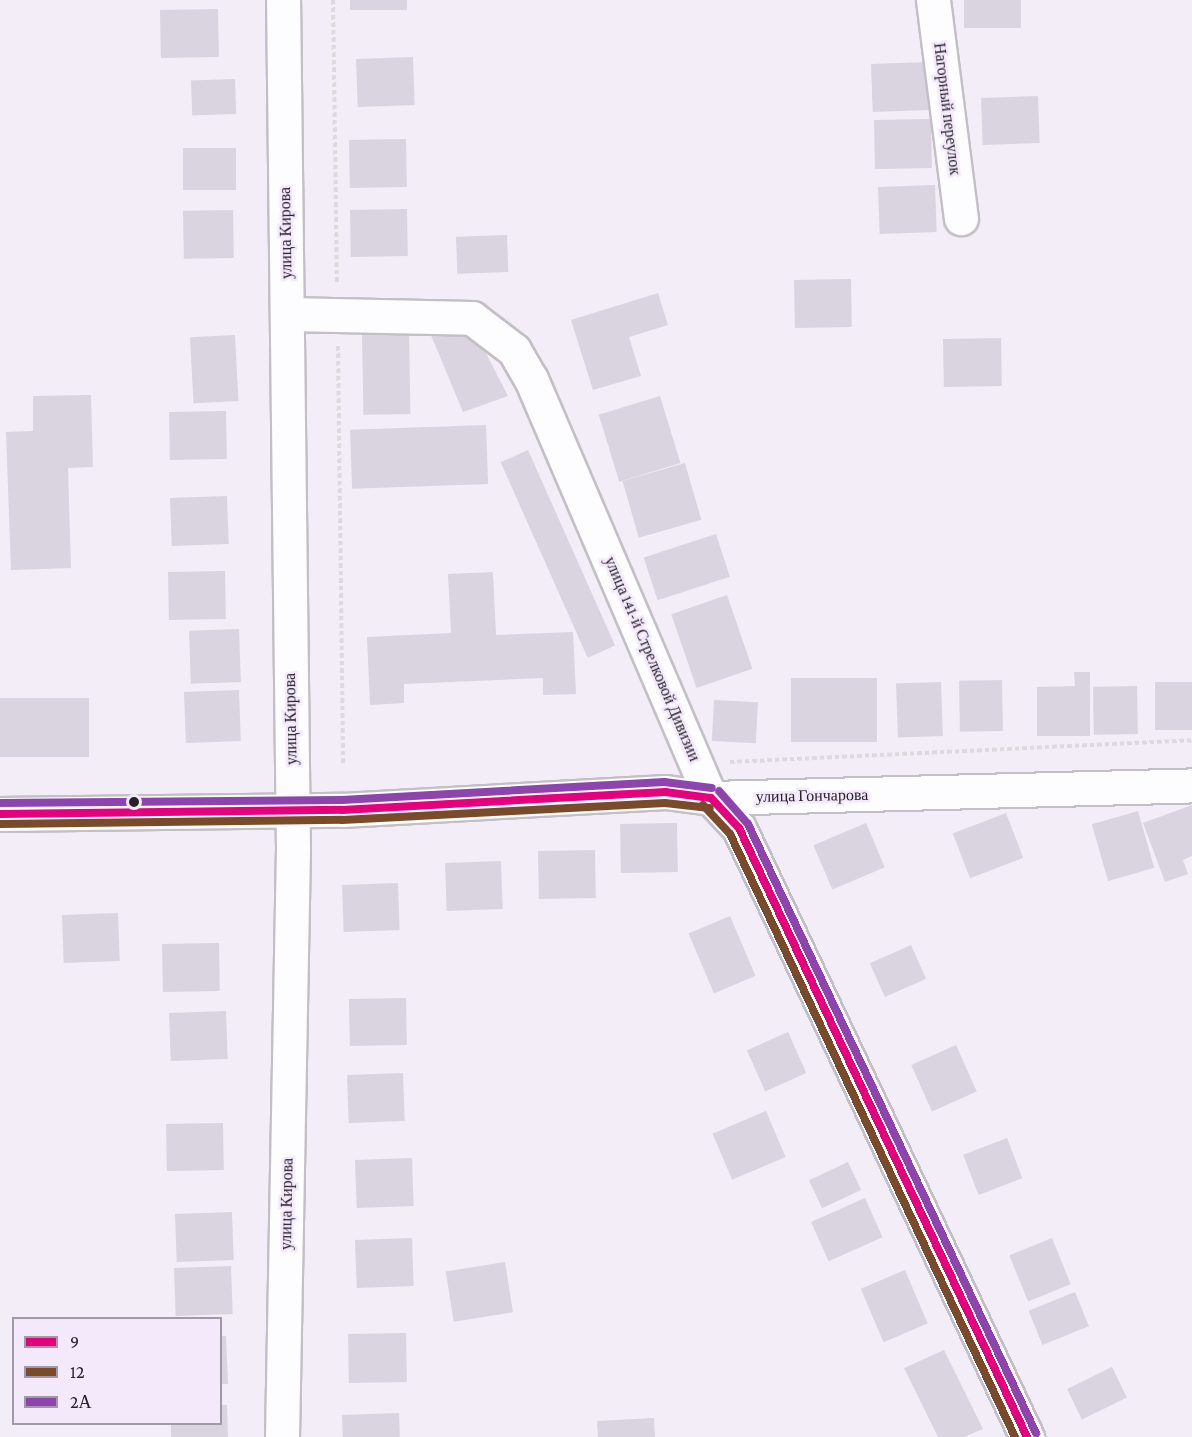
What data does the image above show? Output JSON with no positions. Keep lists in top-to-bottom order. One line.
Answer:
{"streets":{"street":["Нагорный переулок","улица Кирова","улица 141-й Стрелковой Дивизии","улица Гончарова"]},"crossings":[["улица Кирова","улица 141-й Стрелковой Дивизии"],["улица Кирова","улица Гончарова"],["улица 141-й Стрелковой Дивизии","улица Гончарова"]],"lines":["transit line 2А","transit line 9","transit line 12"],"legend":["9","12","2А"]}
